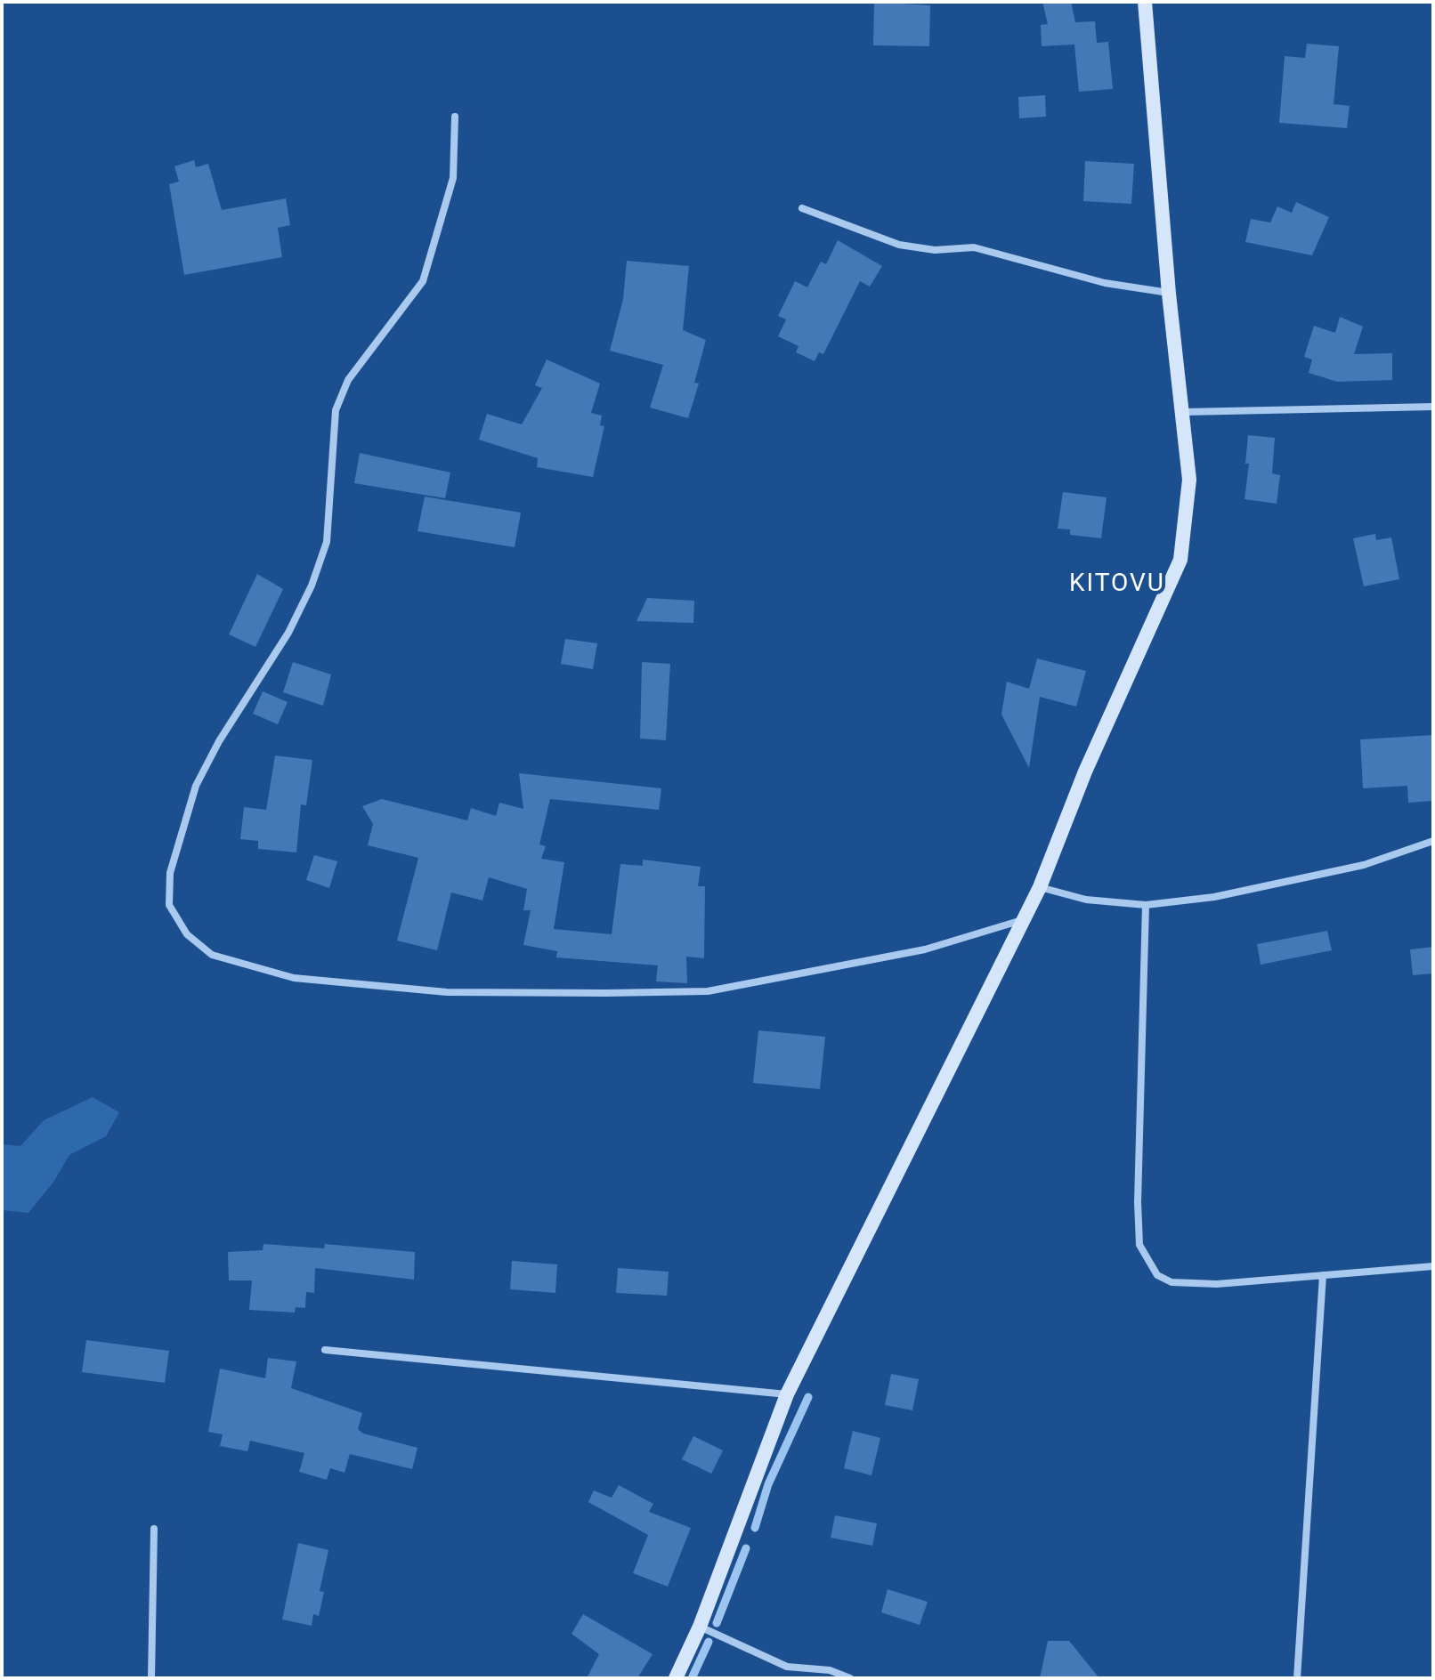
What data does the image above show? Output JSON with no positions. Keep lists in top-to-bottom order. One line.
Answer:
{"districts":["KITOVU"]}
